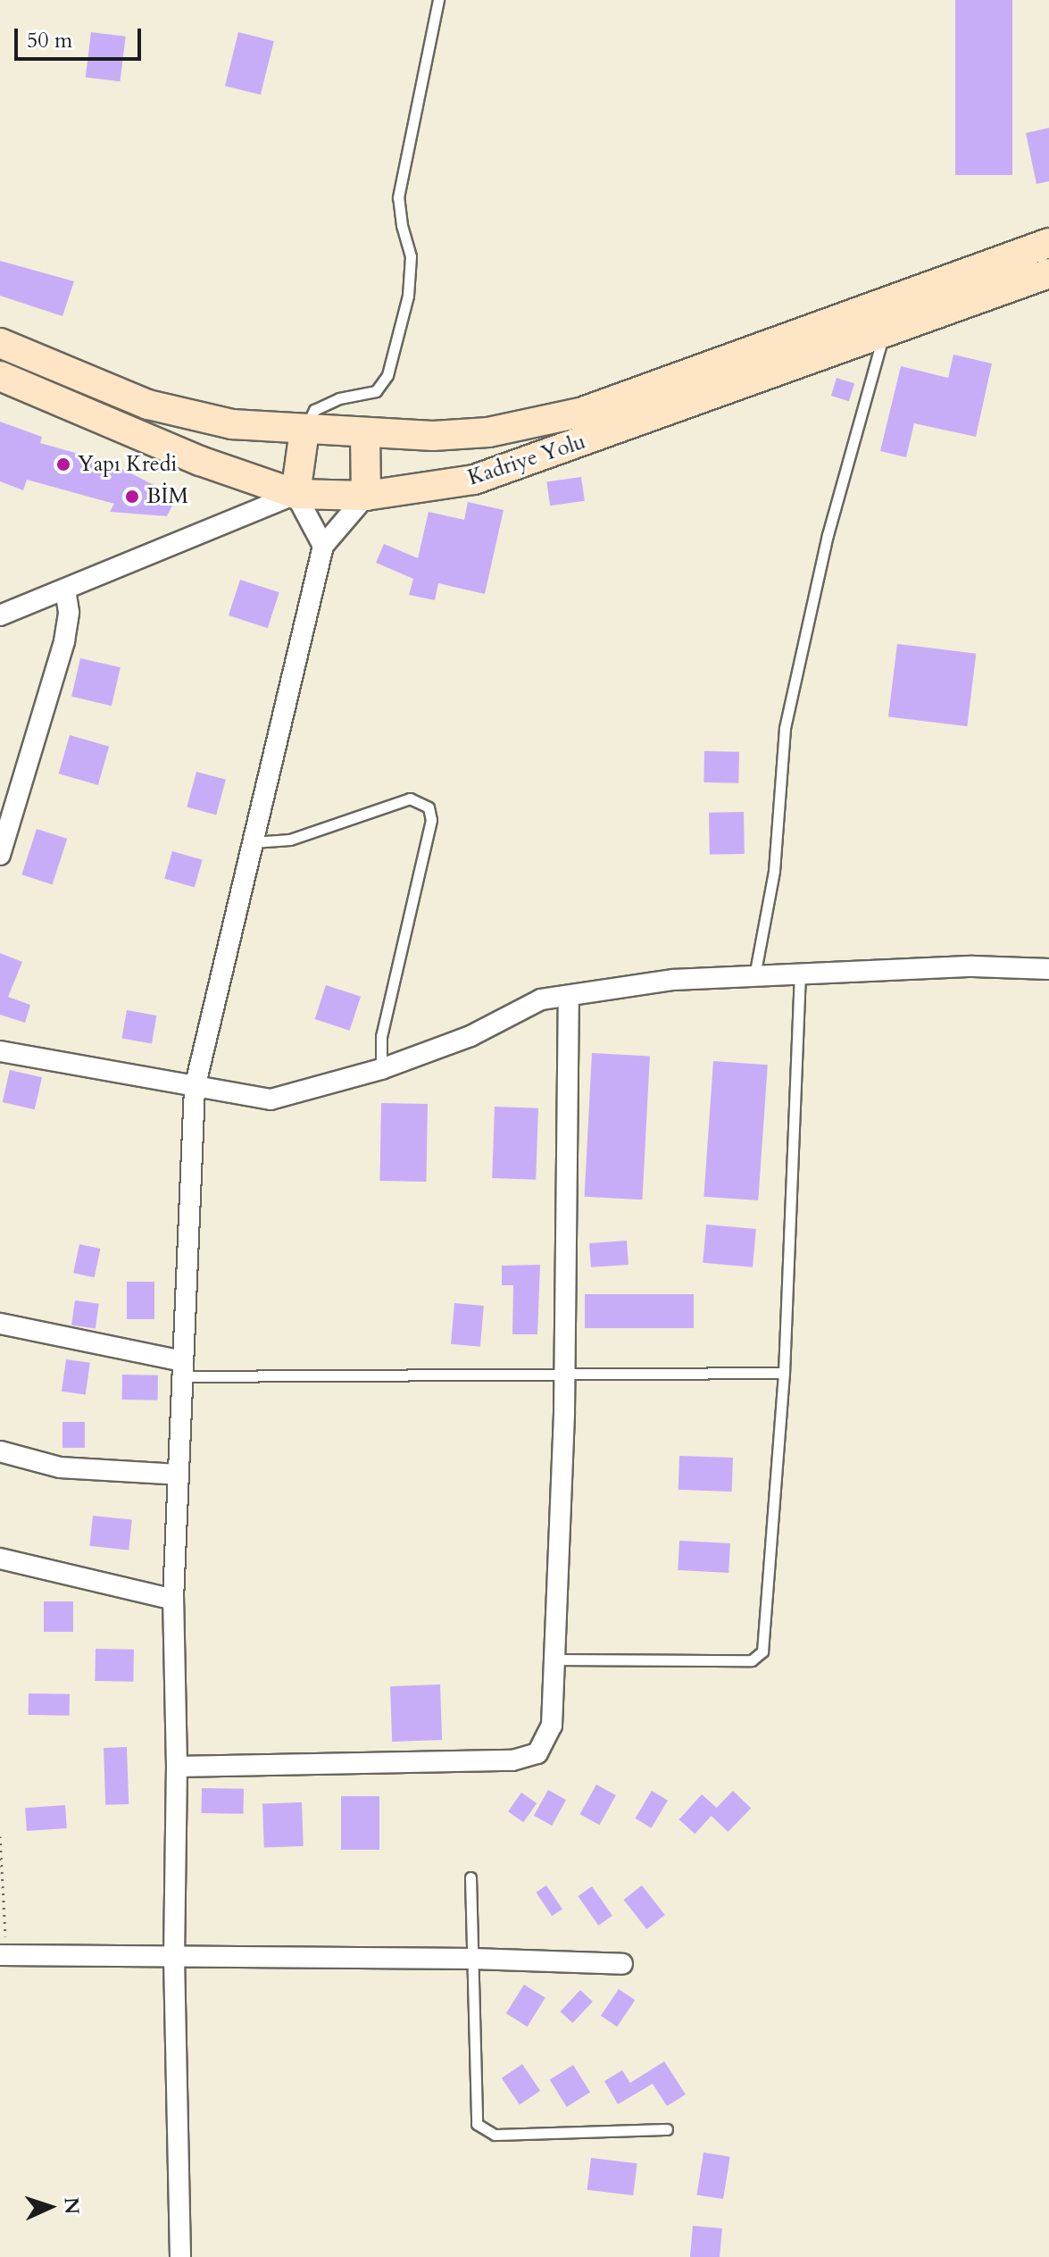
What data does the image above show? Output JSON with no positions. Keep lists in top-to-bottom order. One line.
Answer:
{"streets":{"main road":["Kadriye Yolu"]},"places":["Yapı Kredi","BİM"],"scale_bar":"50 m","north":"right"}
